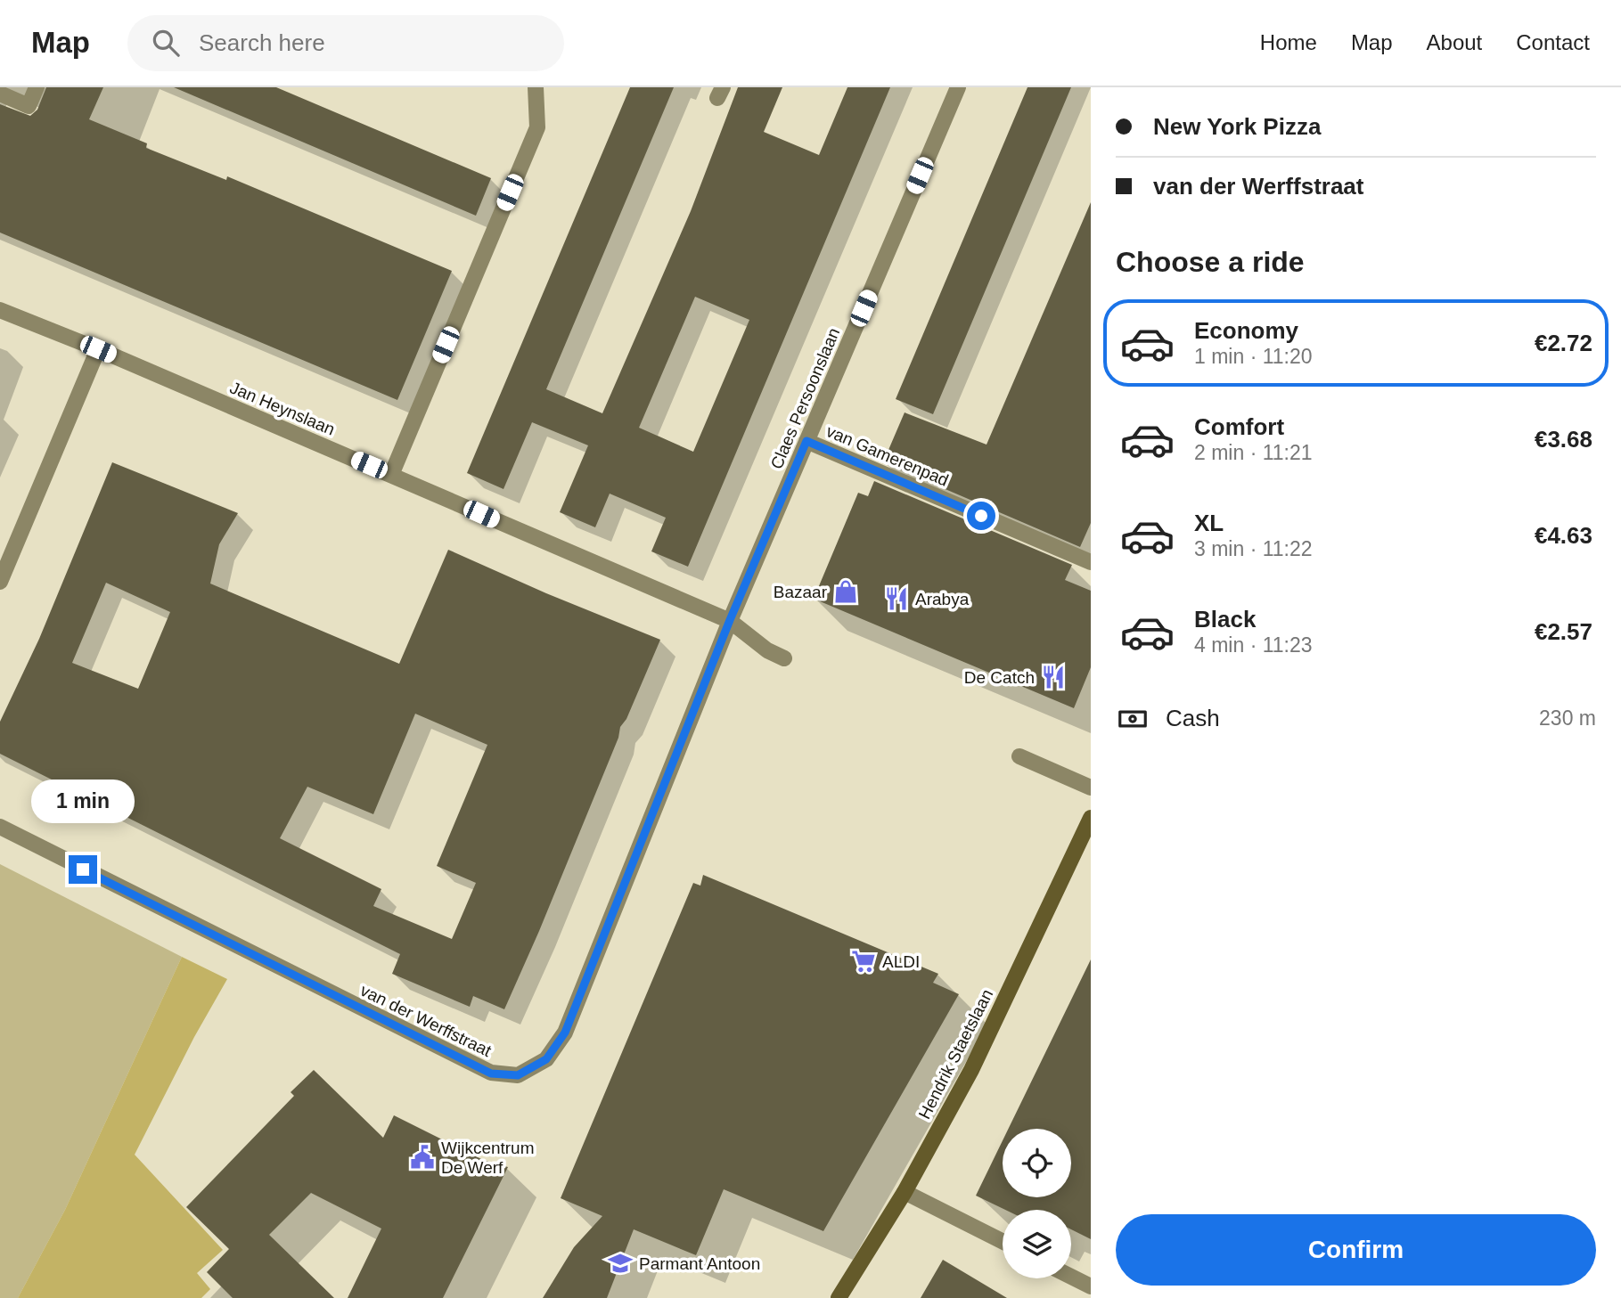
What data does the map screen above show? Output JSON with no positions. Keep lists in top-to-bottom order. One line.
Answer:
{"streets":{"street":["Claes Persoonslaan","Jan Heynslaan","van Gamerenpad","van der Werffstraat","Hendrik Staetslaan"]},"crossings":[["Claes Persoonslaan","Jan Heynslaan"],["Claes Persoonslaan","van Gamerenpad"],["Claes Persoonslaan","van der Werffstraat"],["Jan Heynslaan","van der Werffstraat"]],"places":{"shop":["Bazaar"],"restaurant":["Arabya","De Catch"],"supermarket":["ALDI"],"public building":["Wijkcentrum De Werf"],"school or university":["Parmant Antoon"]},"page":{"header":"Map","search":"Search here","nav":["Home","Map","About","Contact"],"banner":["New York Pizza","van der Werffstraat"],"heading":"Choose a ride","list":[{"name":"Economy","note":"1 min · 11:20","value":"€2.72"},{"name":"Comfort","note":"2 min · 11:21","value":"€3.68"},{"name":"XL","note":"3 min · 11:22","value":"€4.63"},{"name":"Black","note":"4 min · 11:23","value":"€2.57"}],"pay":["Cash","230 m"],"bubble":"1 min","buttons":"Confirm"}}
